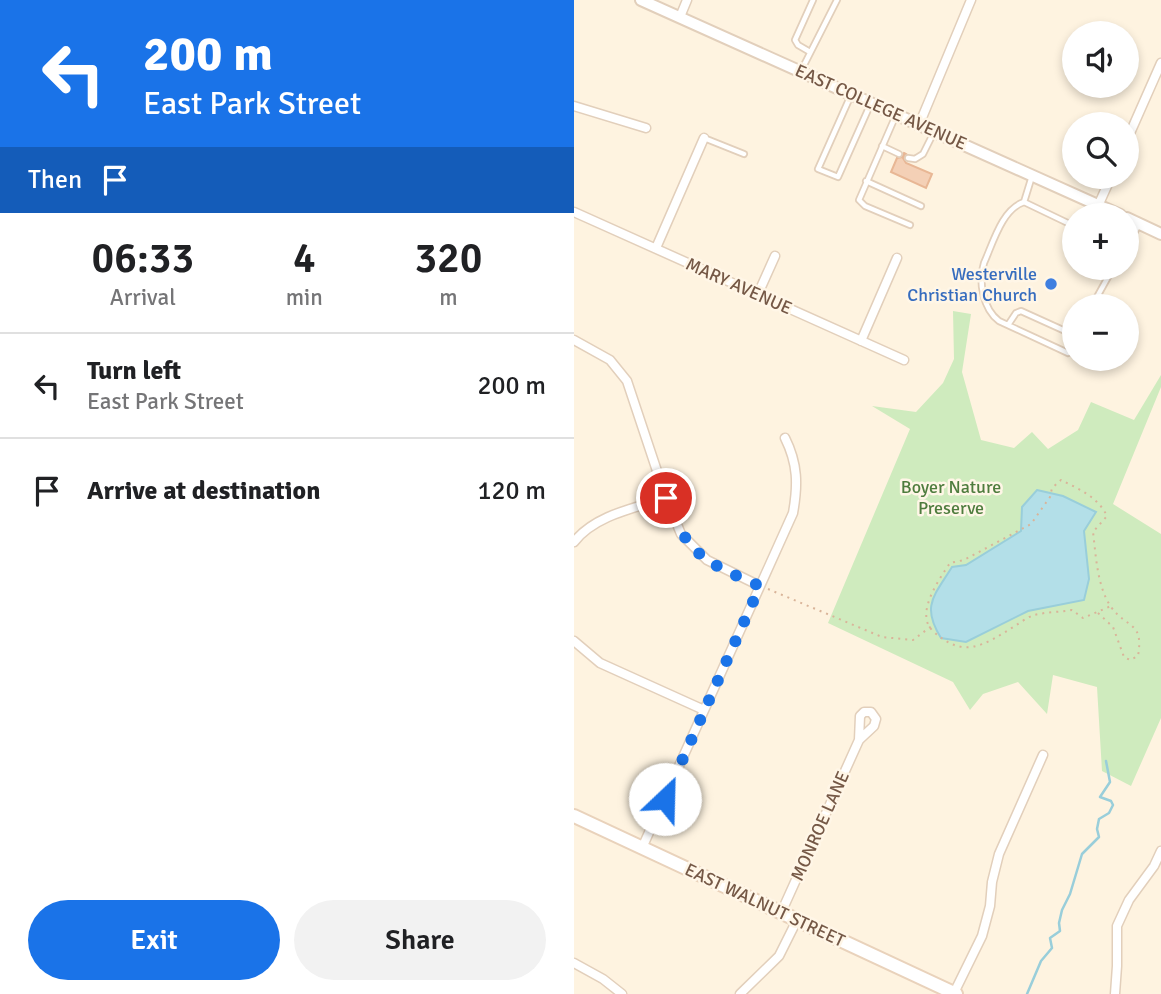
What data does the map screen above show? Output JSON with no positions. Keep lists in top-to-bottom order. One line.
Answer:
{"streets":{"main road":["EAST WALNUT STREET"],"street":["EAST COLLEGE AVENUE","MARY AVENUE","MONROE LANE"]},"crossings":[["MONROE LANE","EAST WALNUT STREET"]],"parks":["Boyer Nature Preserve"],"places":["Westerville Christian Church"],"page":{"turn":["200 m","East Park Street"],"map_buttons":["+","−"],"then":"Then","eta":["06:33","Arrival","4","min","320","m"],"list":[{"name":"Turn left","note":"East Park Street","value":"200 m"},{"name":"Arrive at destination","value":"120 m"}],"buttons":["Exit","Share"]}}
